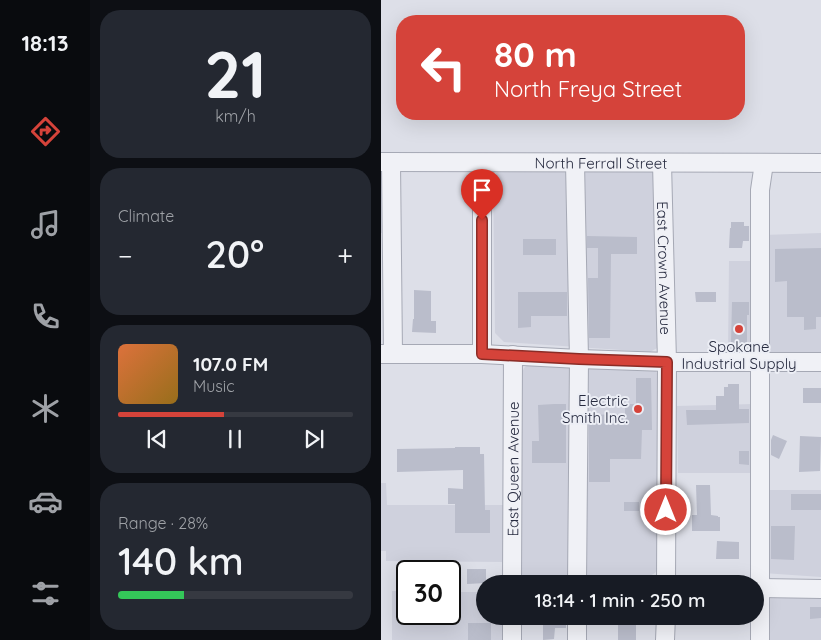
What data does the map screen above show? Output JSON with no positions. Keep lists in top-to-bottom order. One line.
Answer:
{"streets":{"street":["North Ferrall Street","East Crown Avenue","East Queen Avenue"]},"crossings":[["North Ferrall Street","East Crown Avenue"]],"places":["Spokane Industrial Supply","Electric Smith Inc."],"page":{"tabs":"18:13","tile":[["21","km/h"],"Climate",["Range · 28%","140 km"]],"turn":["80 m","North Freya Street"],"heat":["−","20°","+"],"song":["107.0 FM","Music"],"limit":"30","trip":"18:14 · 1 min · 250 m"}}
